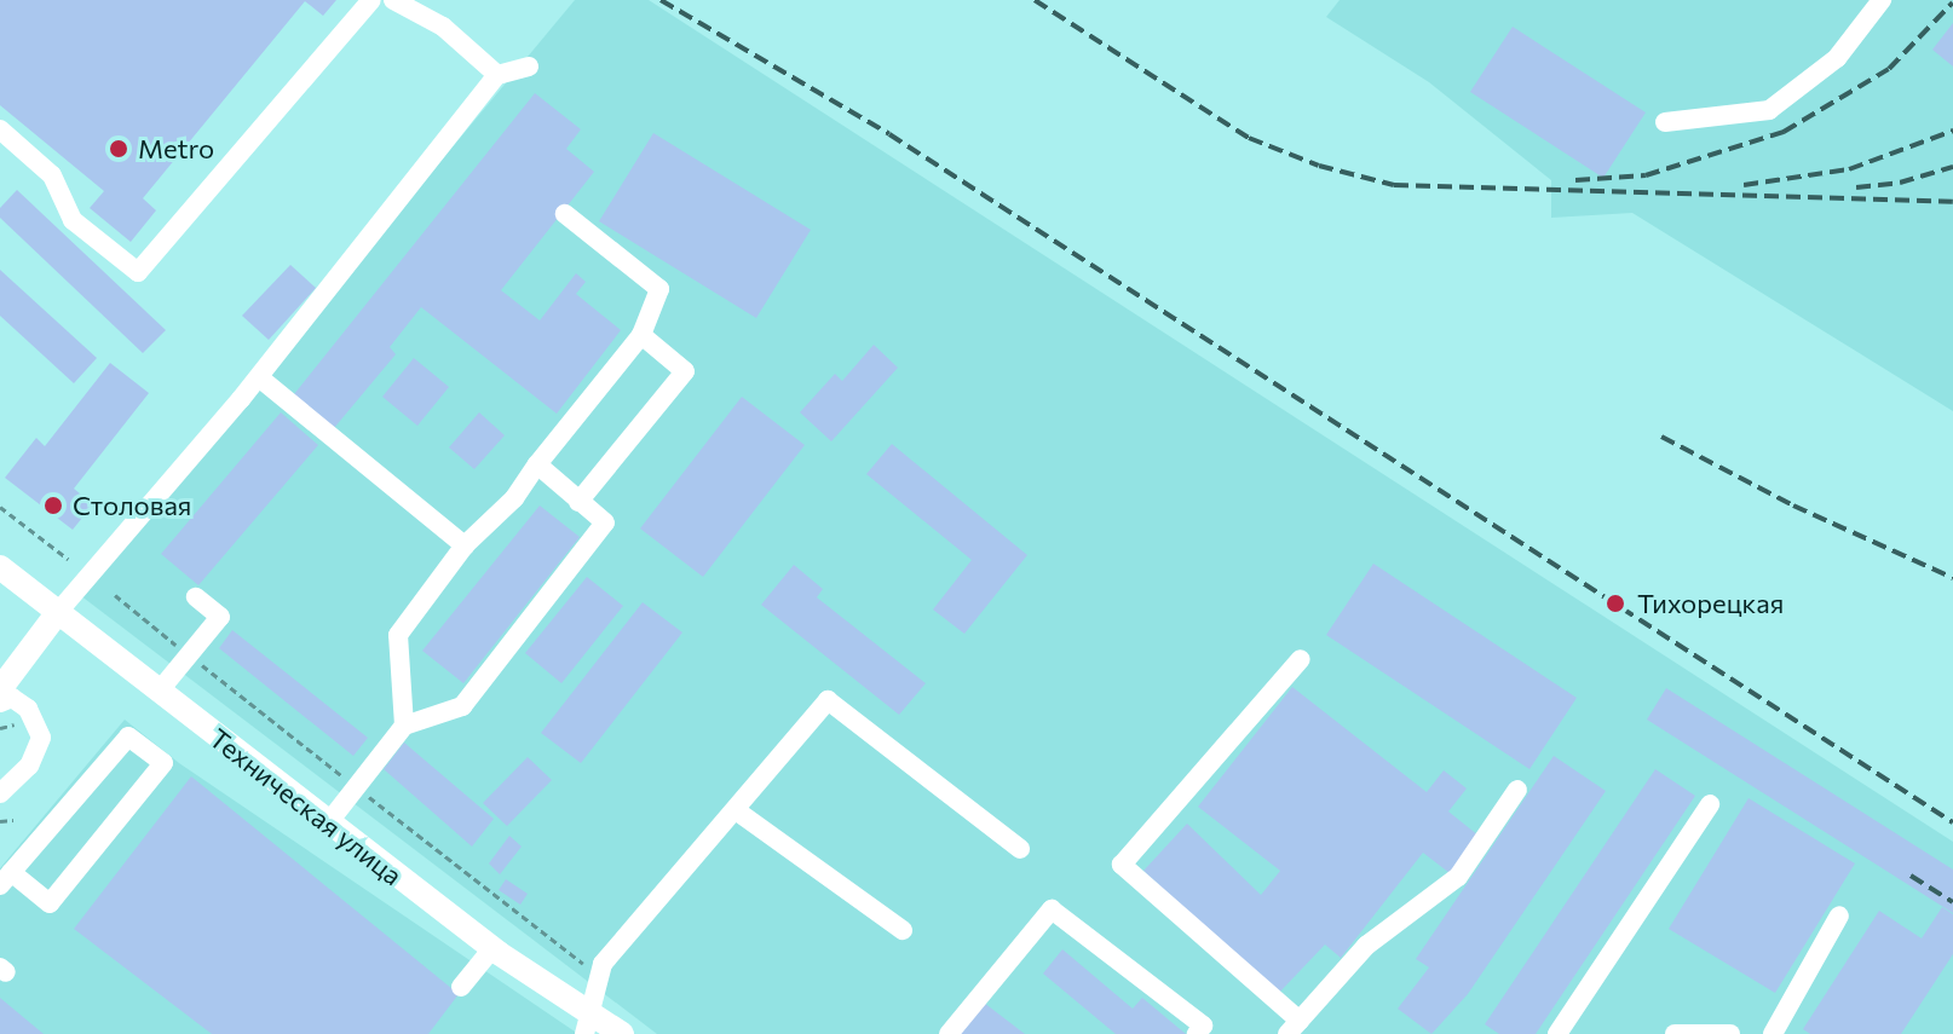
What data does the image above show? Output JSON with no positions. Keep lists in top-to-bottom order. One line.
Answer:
{"streets":{"main road":["Техническая улица"]},"places":["Metro","Столовая","Тихорецкая"]}
